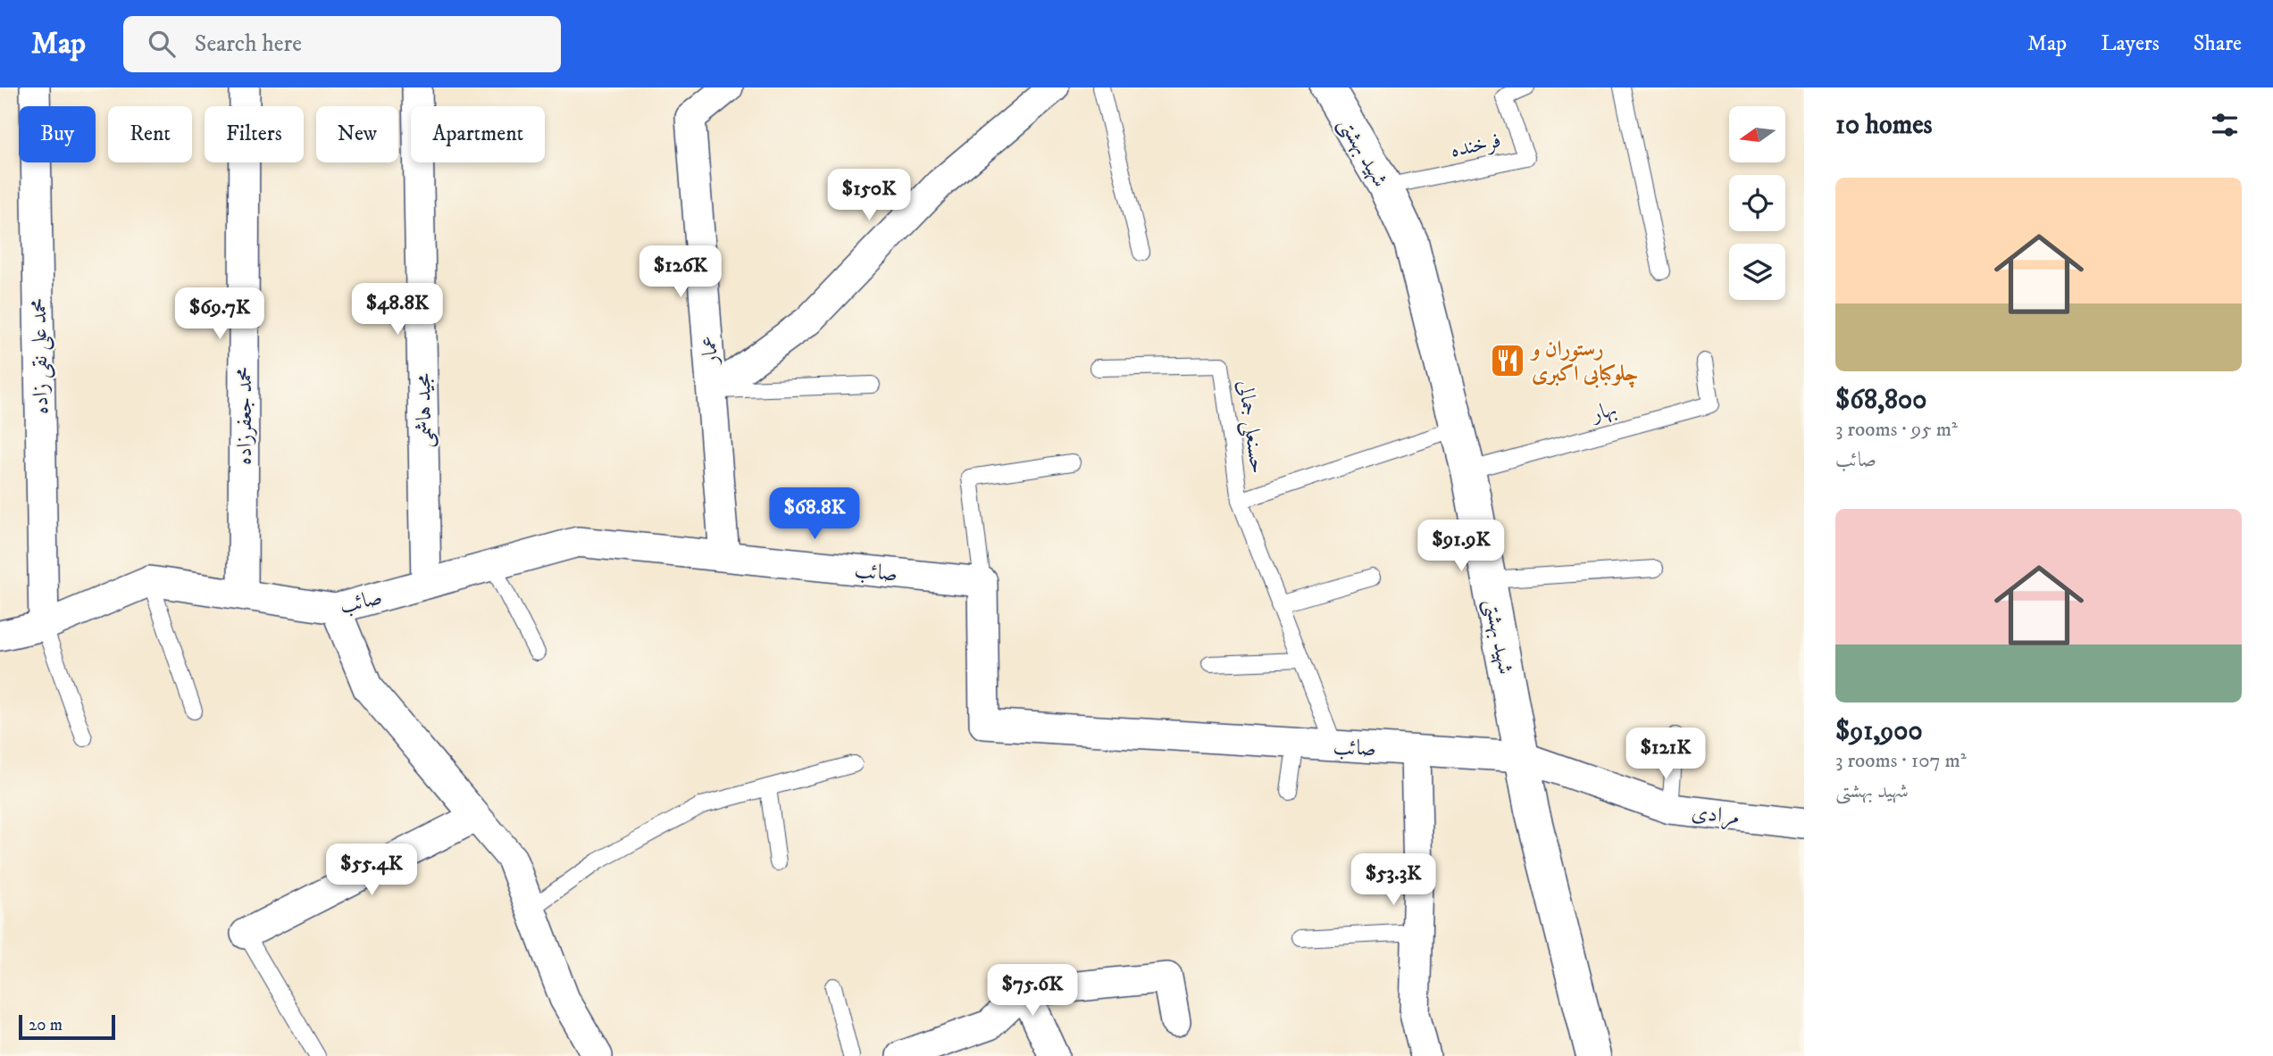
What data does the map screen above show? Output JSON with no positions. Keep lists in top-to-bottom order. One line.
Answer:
{"streets":{"street":["شهید بهشتی","عمار","محمد علی نقی زاده","مجید هاشمی","محمد جعفرزاده","صائب","مرادی"],"lane":["فرخنده","بهار","حسنعلی جمالی"]},"crossings":[["فرخنده","شهید بهشتی"],["شهید بهشتی","بهار"],["شهید بهشتی","حسنعلی جمالی"],["شهید بهشتی","صائب"],["شهید بهشتی","مرادی"],["عمار","صائب"],["مجید هاشمی","صائب"],["محمد جعفرزاده","صائب"],["صائب","مرادی"]],"places":{"restaurant":["رستوران و چلوکبابی اکبری"]},"scale_bar":"20 m","north":"left","page":{"header":"Map","search":"Search here","nav":["Map","Layers","Share"],"heading":"10 homes","chip":["Buy","Rent","Filters","New","Apartment"],"list":[{"name":"$68,800","note":"3 rooms · 95 m² · صائب"},{"name":"$91,900","note":"3 rooms · 107 m² · شهید بهشتی"}],"price":["$150K","$126K","$48.8K","$69.7K","$68.8K","$91.9K","$121K","$55.4K","$53.3K","$75.6K"],"scale":"20 m"}}
